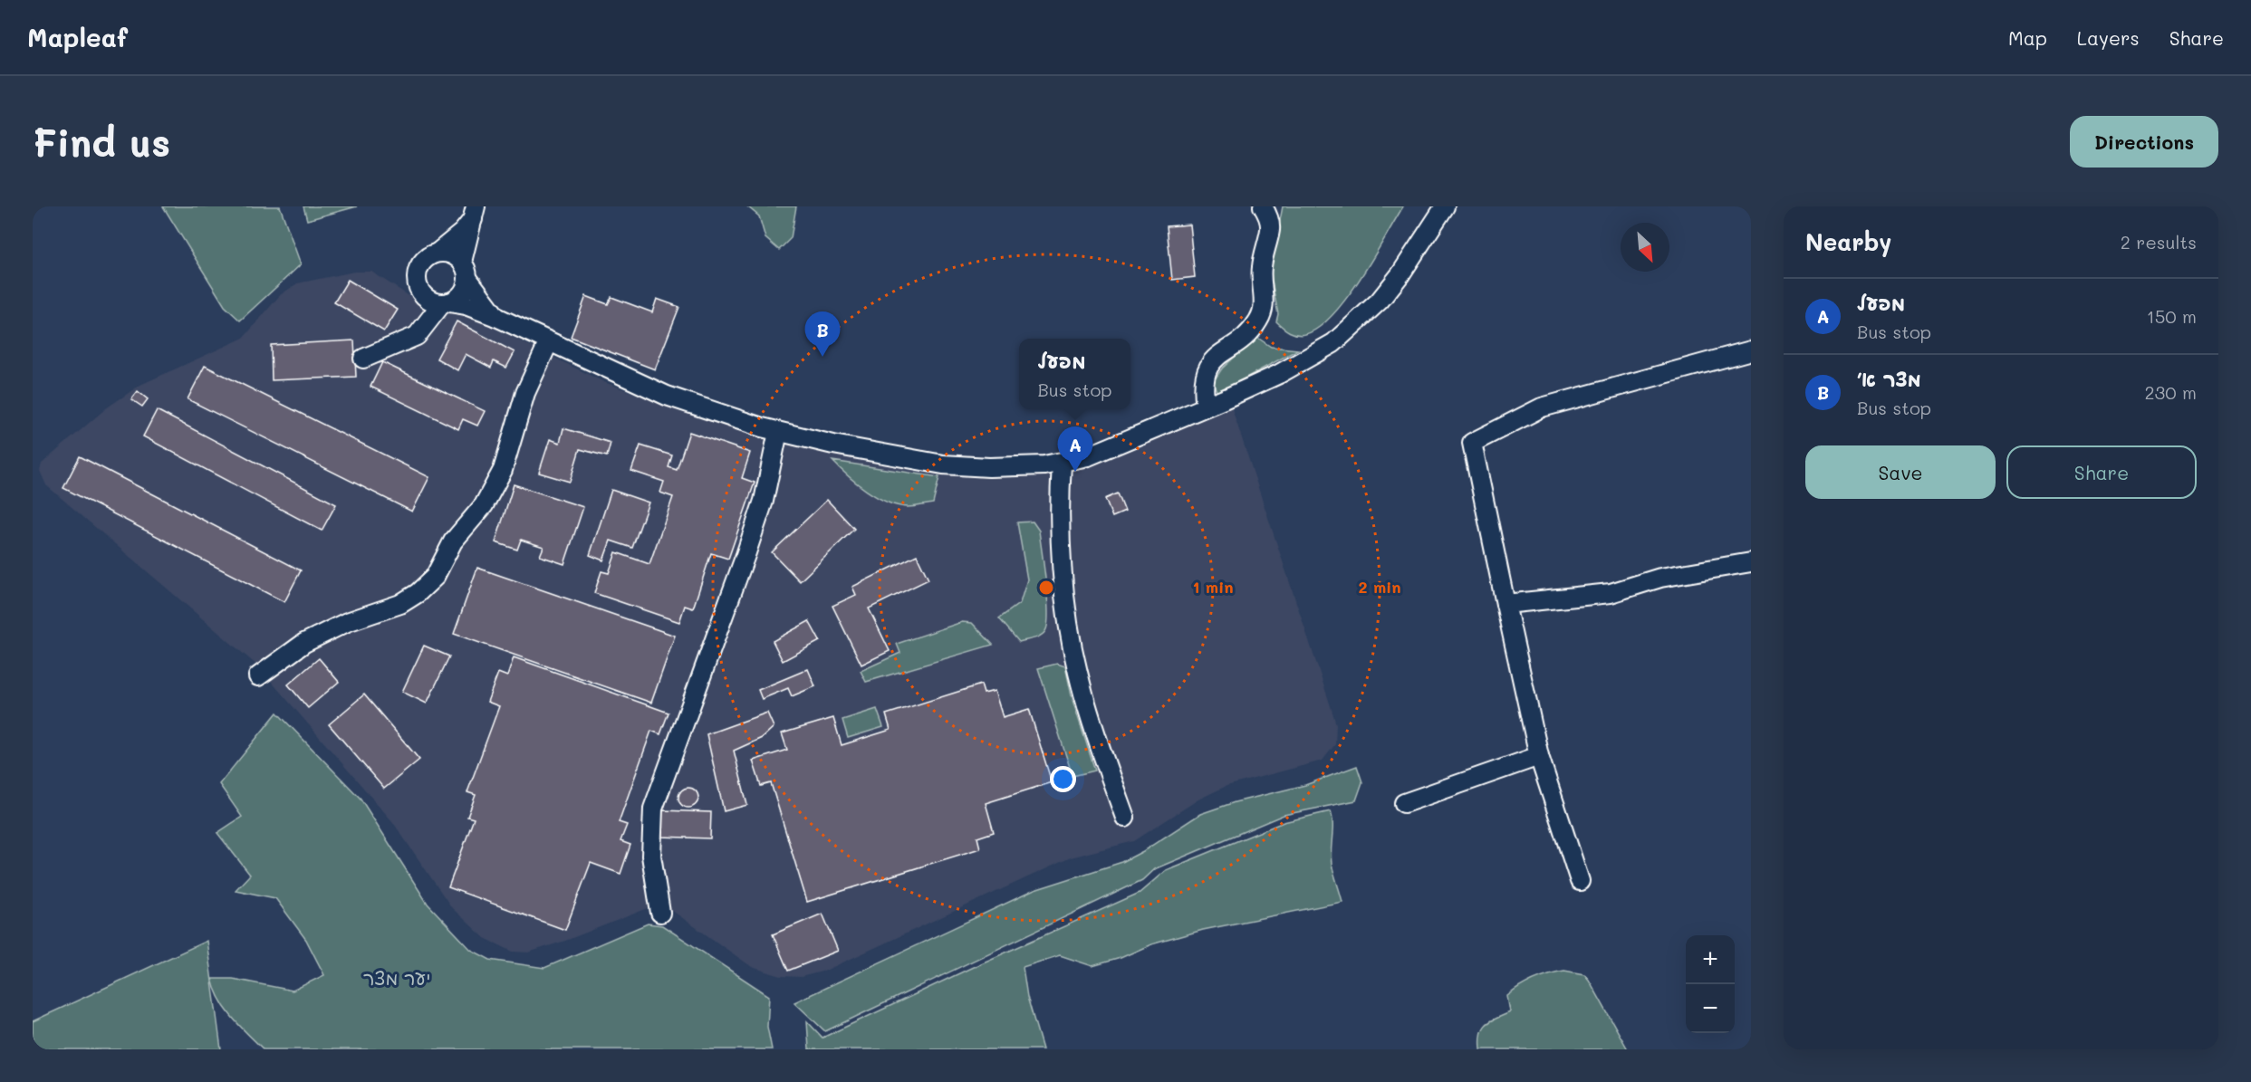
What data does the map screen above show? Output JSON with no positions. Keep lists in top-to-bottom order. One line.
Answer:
{"parks":["יער מצר"],"north":"bottom right","page":{"header":"Mapleaf","nav":["Map","Layers","Share"],"buttons":["Directions",["Save","Share"]],"title":"Find us","heading":["Nearby","2 results"],"list":[{"mark":"A","name":"מפעל","note":"Bus stop","value":"150 m"},{"mark":"B","name":"מצר א׳","note":"Bus stop","value":"230 m"}],"pins":["B","A"],"popup":["מפעל","Bus stop"],"map_buttons":["+","−"]},"rings":["1 min","2 min"]}
